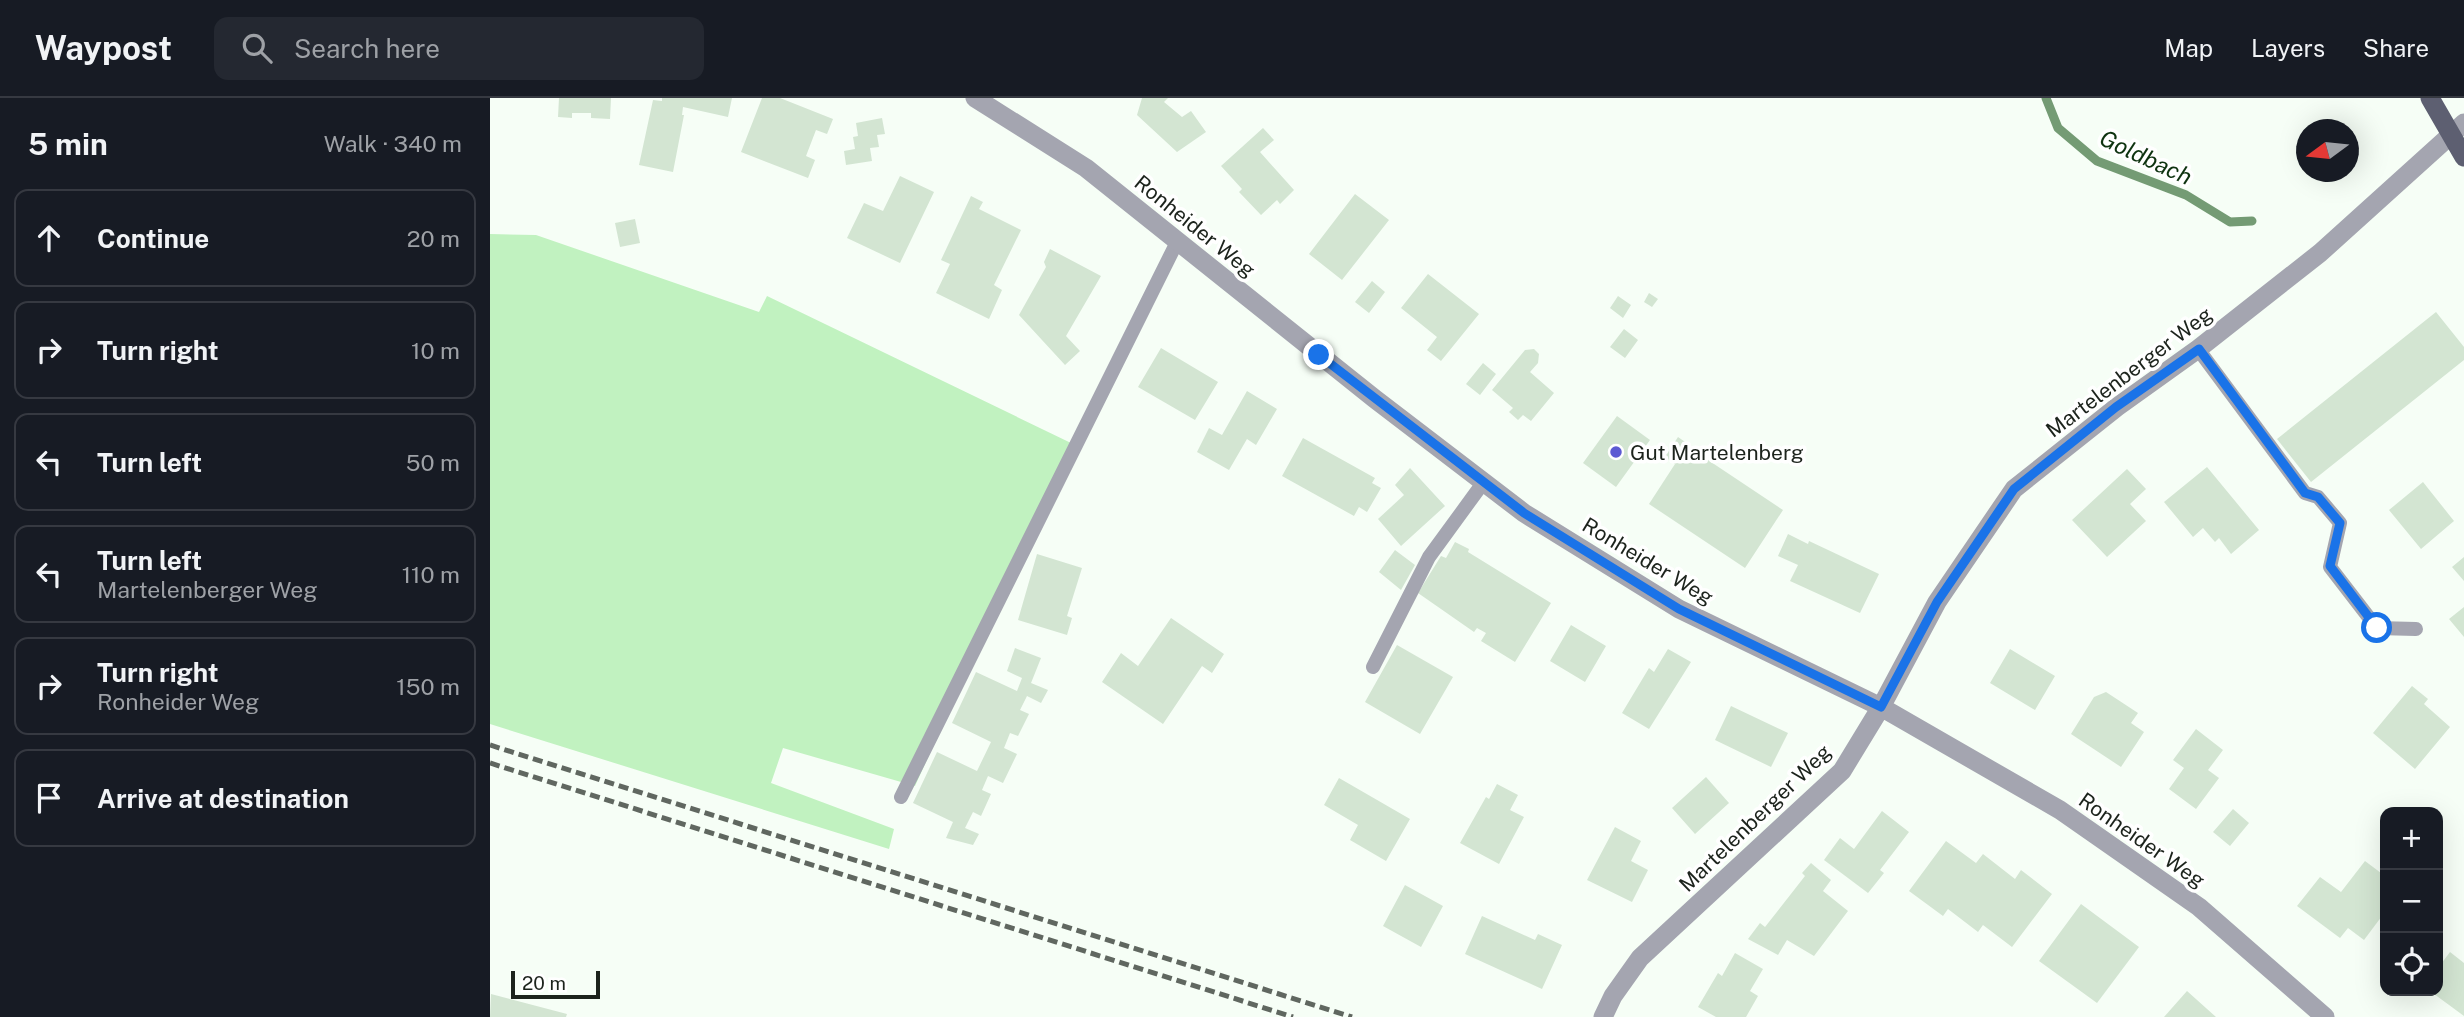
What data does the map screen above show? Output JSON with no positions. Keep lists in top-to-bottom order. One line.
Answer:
{"streets":{"street":["Ronheider Weg","Martelenberger Weg"]},"crossings":[["Ronheider Weg","Martelenberger Weg"]],"water":["Goldbach"],"places":["Gut Martelenberg"],"scale_bar":"20 m","north":"left","page":{"header":"Waypost","search":"Search here","nav":["Map","Layers","Share"],"heading":["5 min","Walk · 340 m"],"list":[["Continue","20 m"],["Turn right","10 m"],["Turn left","50 m"],["Turn left","Martelenberger Weg","110 m"],["Turn right","Ronheider Weg","150 m"],"Arrive at destination"],"map_buttons":["+","−"],"scale":"20 m"}}
